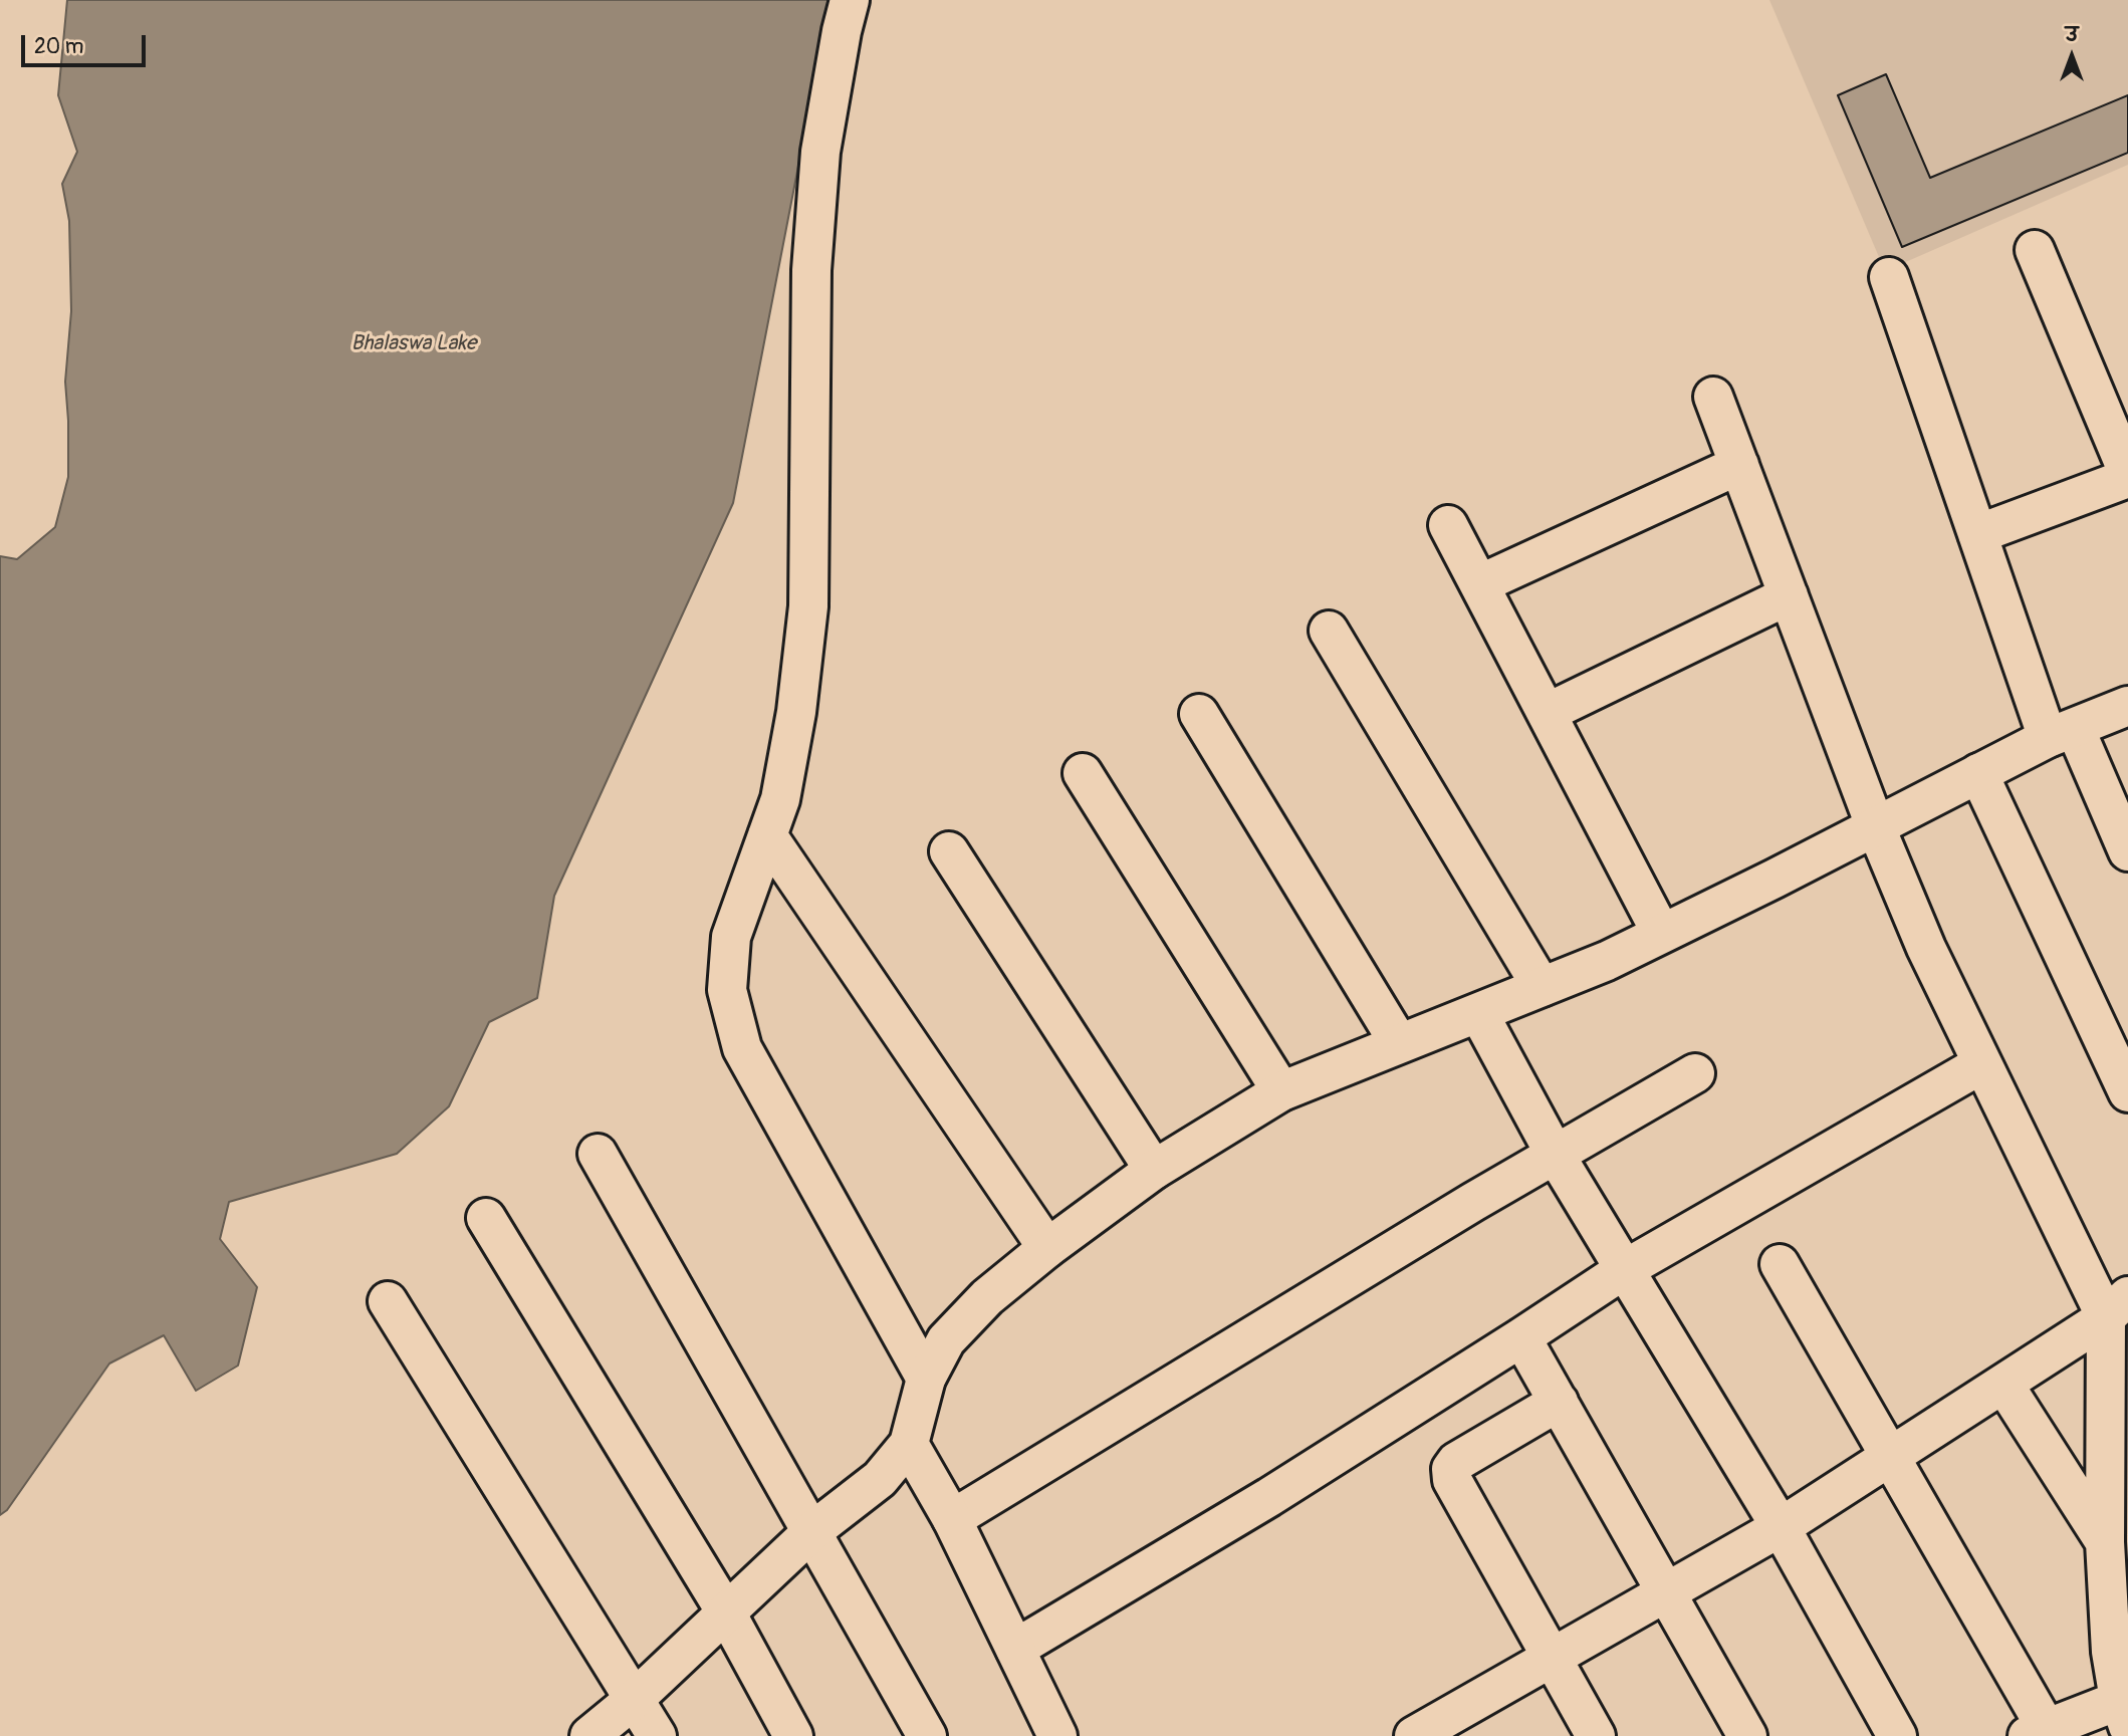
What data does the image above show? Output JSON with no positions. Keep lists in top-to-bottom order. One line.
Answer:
{"water":["Bhalaswa Lake"],"scale_bar":"20 m","north":"top"}
